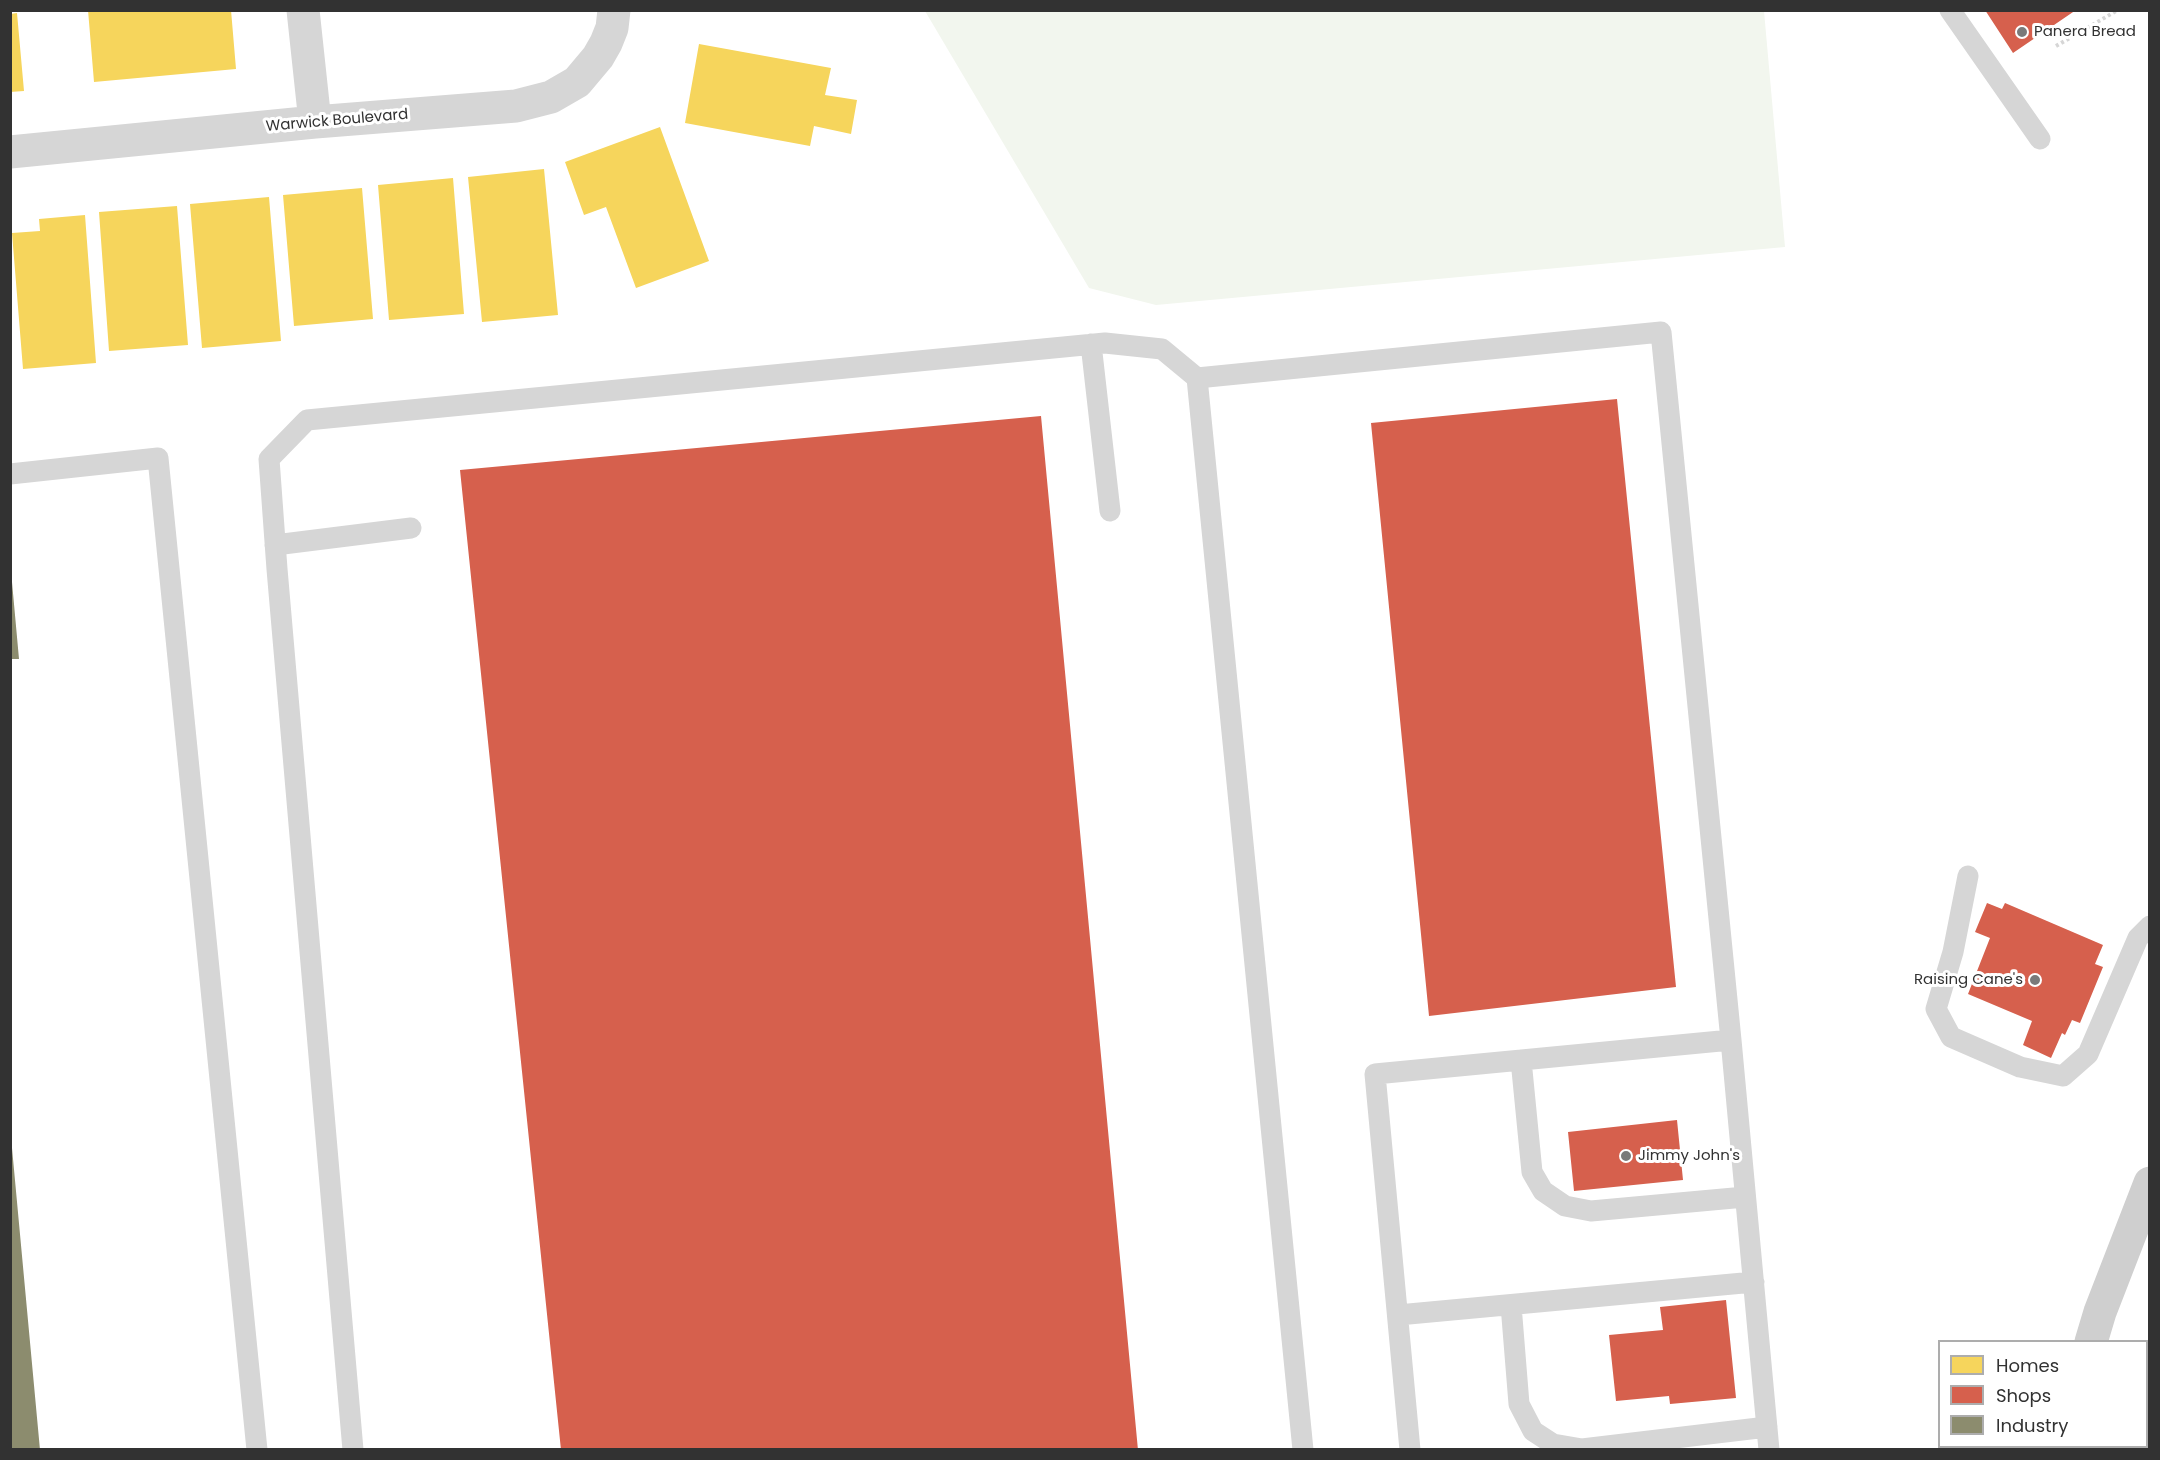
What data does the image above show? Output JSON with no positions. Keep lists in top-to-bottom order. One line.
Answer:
{"streets":{"street":["Warwick Boulevard"]},"places":["Panera Bread","Raising Cane's","Jimmy John's"],"legend":["Homes","Shops","Industry"]}
